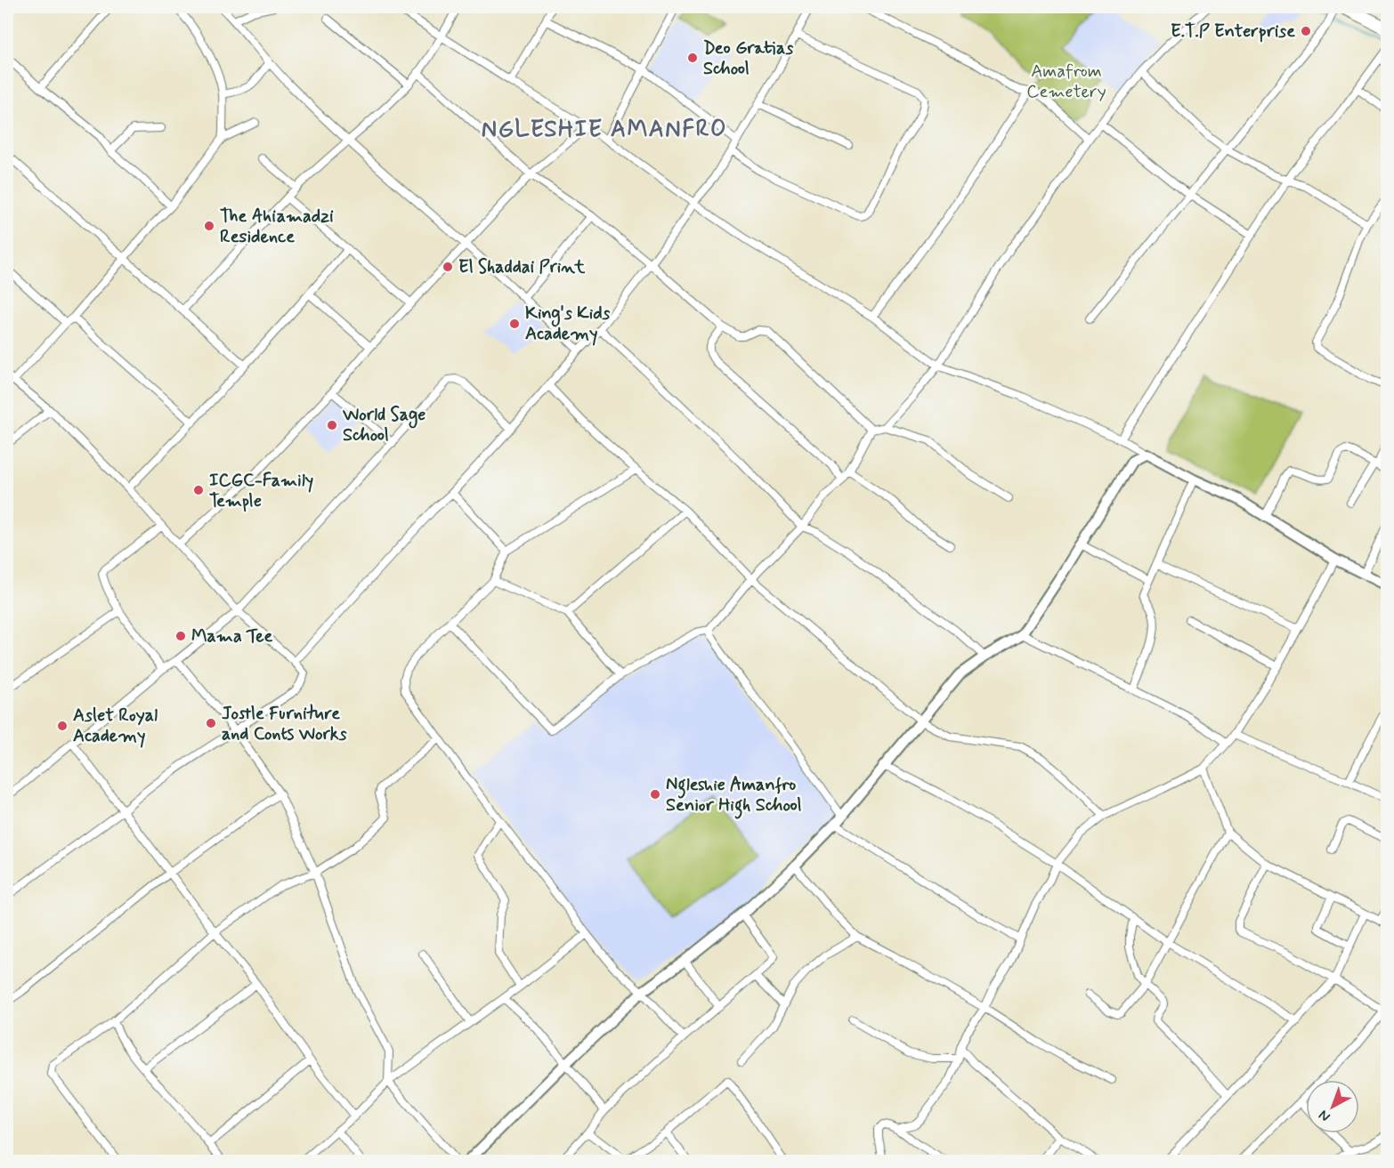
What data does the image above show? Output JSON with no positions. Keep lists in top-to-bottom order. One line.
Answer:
{"districts":["NGLESHIE AMANFRO"],"parks":["Amafrom Cemetery"],"places":["E.T.P Enterprise","Deo Gratias School","The Ahiamadzi Residence","El Shaddai Print","King's Kids Academy","World Sage School","ICGC-Family Temple","Mama Tee","Jostle Furniture and Conts Works","Aslet Royal Academy","Ngleshie Amanfro Senior High School"],"north":"bottom left"}
